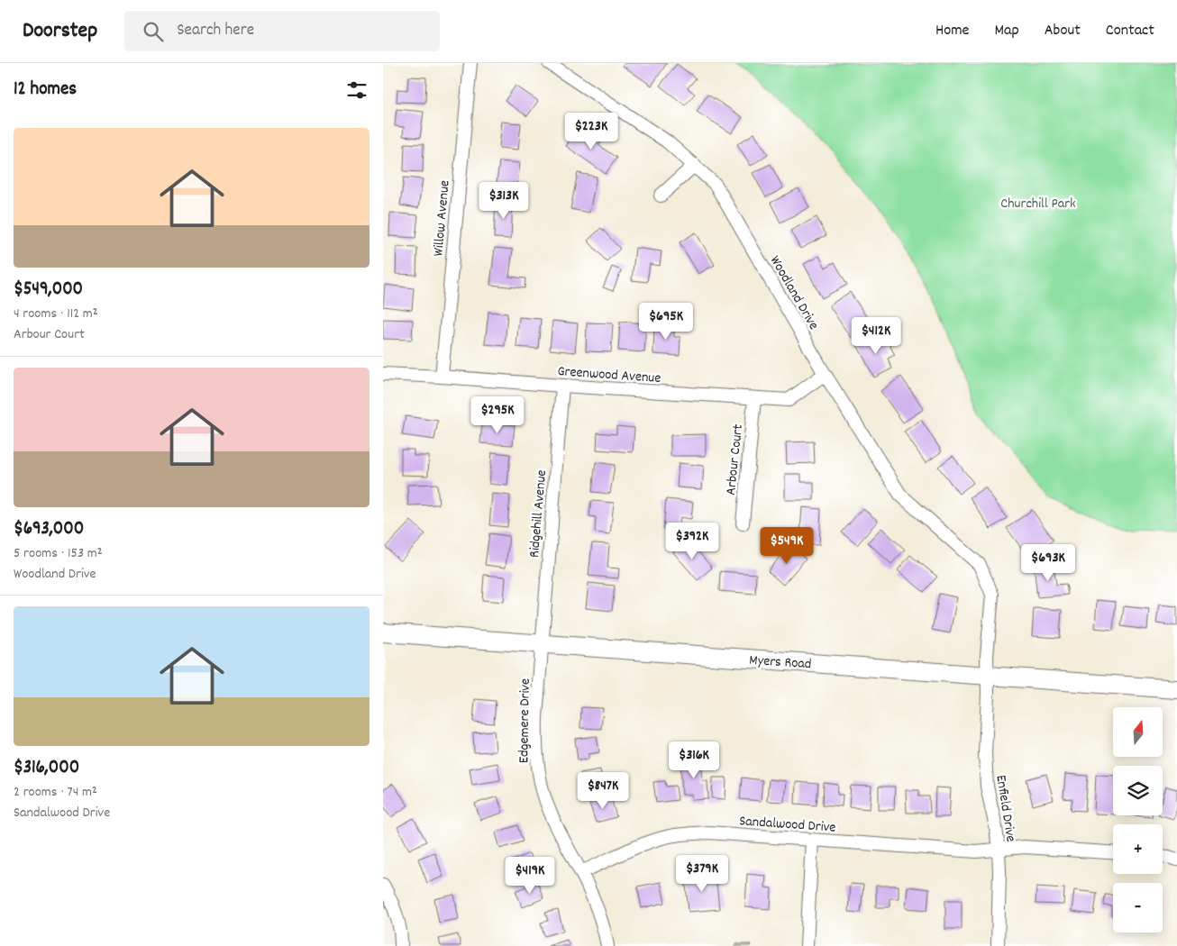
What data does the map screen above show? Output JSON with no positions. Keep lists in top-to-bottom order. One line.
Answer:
{"streets":{"main road":["Myers Road"],"street":["Willow Avenue","Woodland Drive","Greenwood Avenue","Arbour Court","Ridgehill Avenue","Edgemere Drive","Enfield Drive","Sandalwood Drive"]},"crossings":[["Willow Avenue","Greenwood Avenue"],["Woodland Drive","Greenwood Avenue"],["Woodland Drive","Myers Road"],["Woodland Drive","Enfield Drive"],["Greenwood Avenue","Arbour Court"],["Greenwood Avenue","Ridgehill Avenue"],["Ridgehill Avenue","Myers Road"],["Ridgehill Avenue","Edgemere Drive"],["Myers Road","Edgemere Drive"],["Myers Road","Enfield Drive"],["Edgemere Drive","Sandalwood Drive"],["Enfield Drive","Sandalwood Drive"]],"parks":["Churchill Park"],"north":"top","page":{"header":"Doorstep","search":"Search here","nav":["Home","Map","About","Contact"],"heading":"12 homes","price":["$223K","$313K","$695K","$412K","$295K","$392K","$549K","$693K","$316K","$847K","$379K","$419K"],"list":[{"name":"$549,000","note":"4 rooms · 112 m² · Arbour Court"},{"name":"$693,000","note":"5 rooms · 153 m² · Woodland Drive"},{"name":"$316,000","note":"2 rooms · 74 m² · Sandalwood Drive"}],"map_buttons":["+","−"]}}
